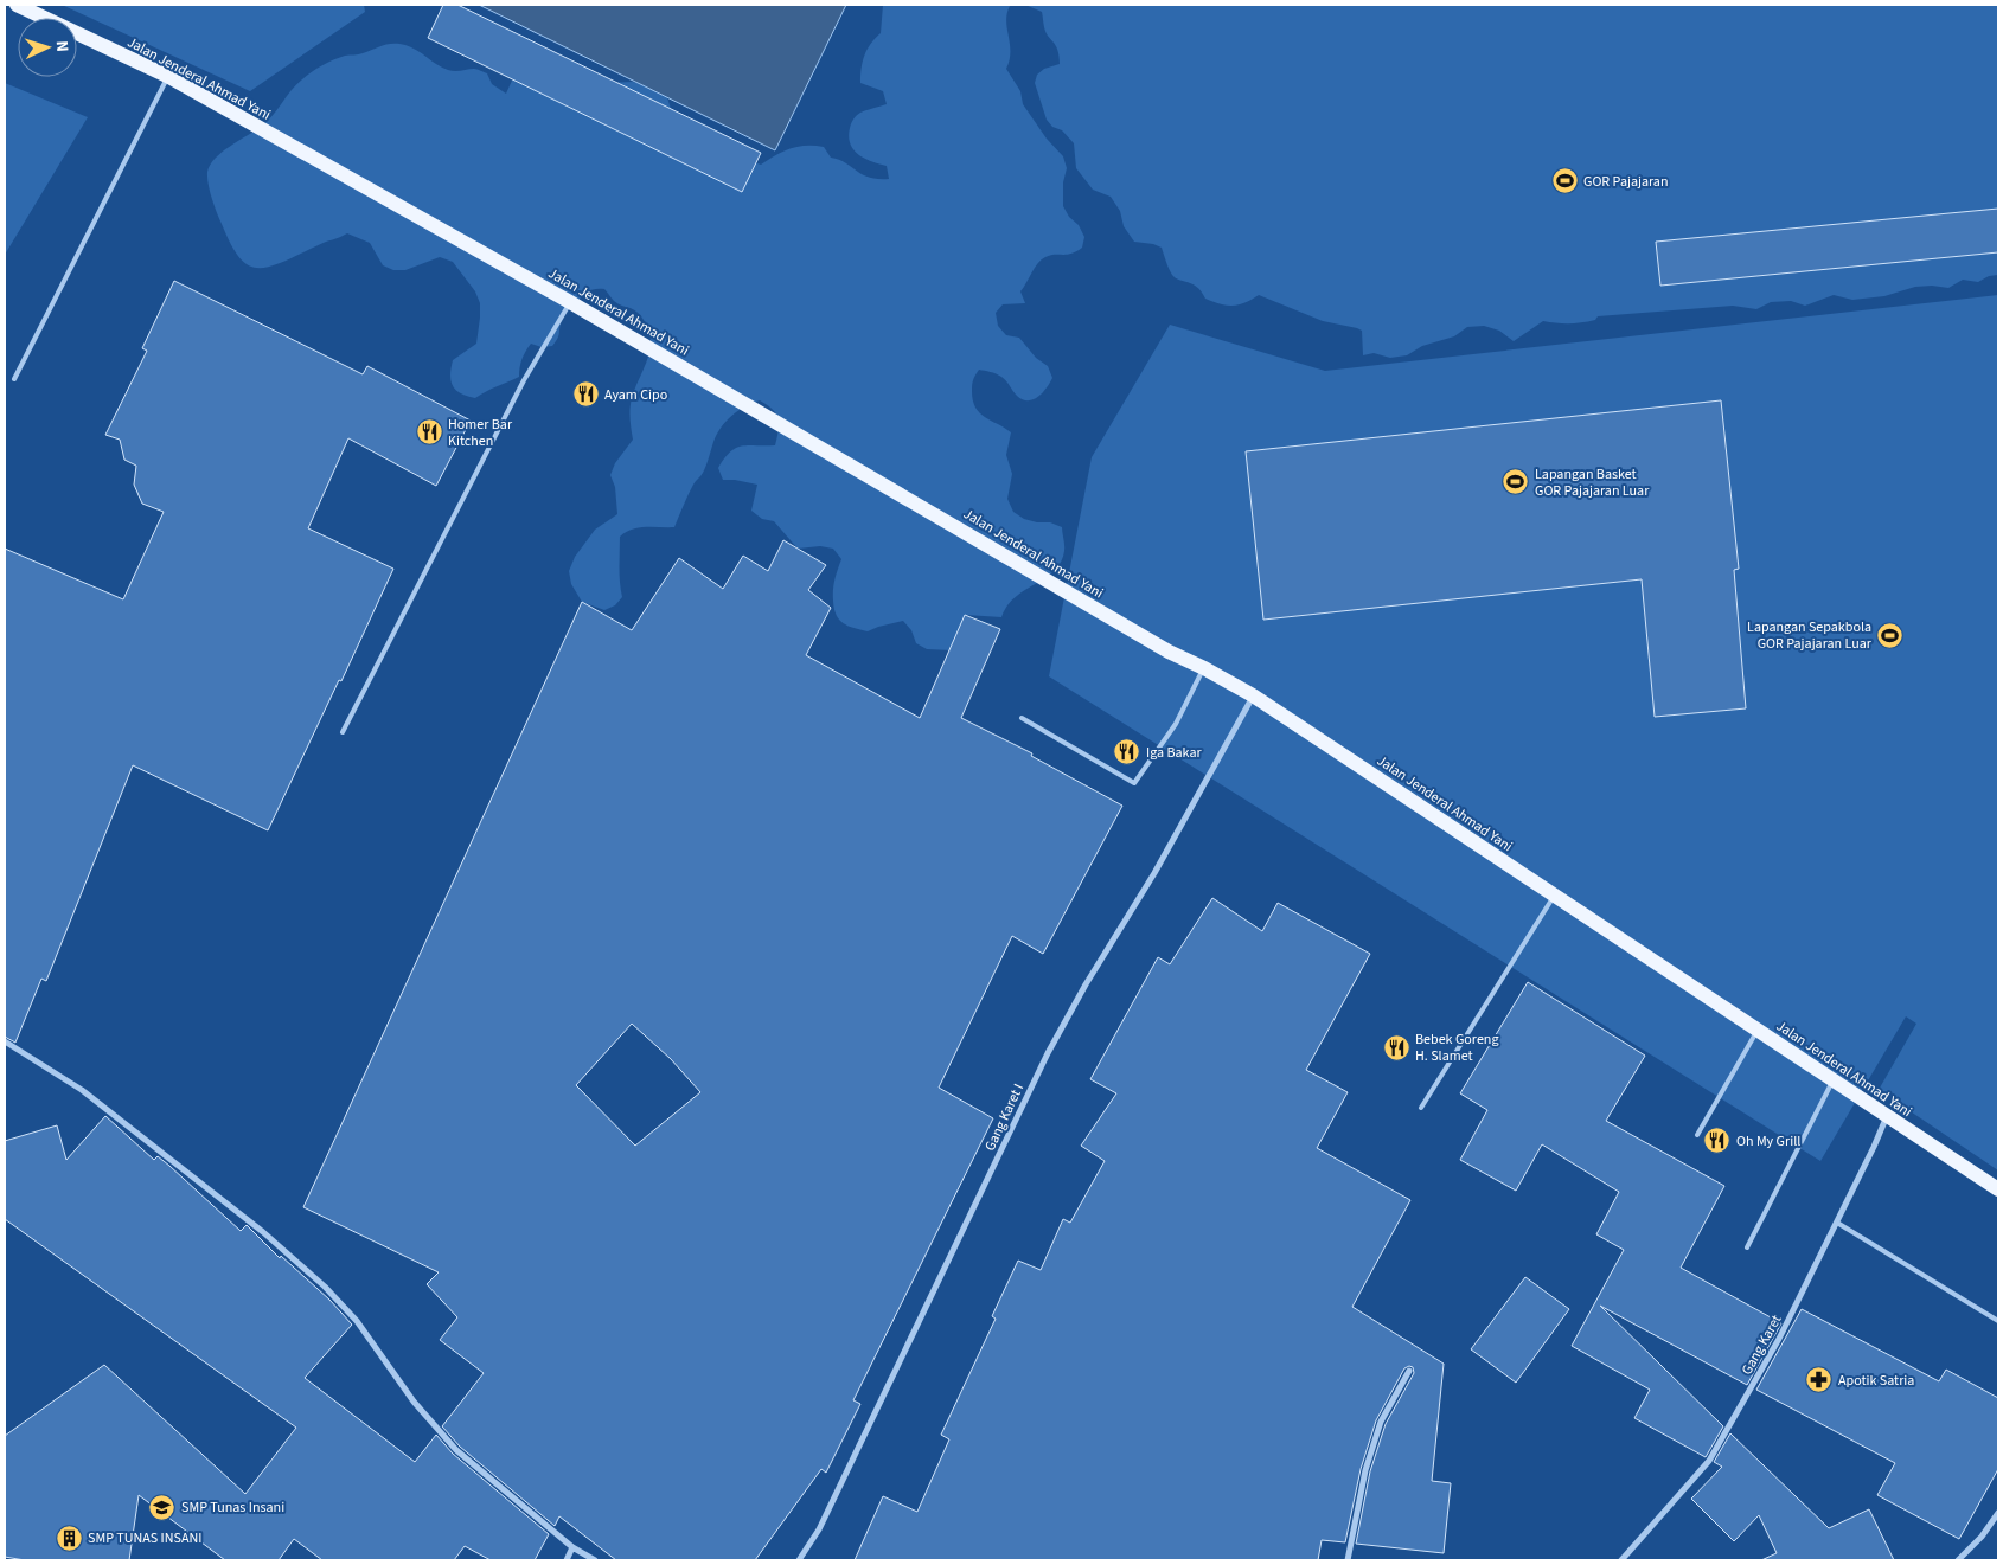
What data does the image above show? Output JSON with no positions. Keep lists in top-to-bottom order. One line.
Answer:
{"streets":{"main road":["Jalan Jenderal Ahmad Yani"],"street":["Gang Karet I","Gang Karet"]},"crossings":[["Jalan Jenderal Ahmad Yani","Gang Karet I"],["Jalan Jenderal Ahmad Yani","Gang Karet"]],"places":{"sports":["GOR Pajajaran","Lapangan Basket GOR Pajajaran Luar","Lapangan Sepakbola GOR Pajajaran Luar"],"restaurant":["Ayam Cipo","Homer Bar Kitchen","Iga Bakar","Bebek Goreng H. Slamet","Oh My Grill"],"pharmacy":["Apotik Satria"],"school or university":["SMP Tunas Insani"],"building":["SMP TUNAS INSANI"]},"north":"right"}
